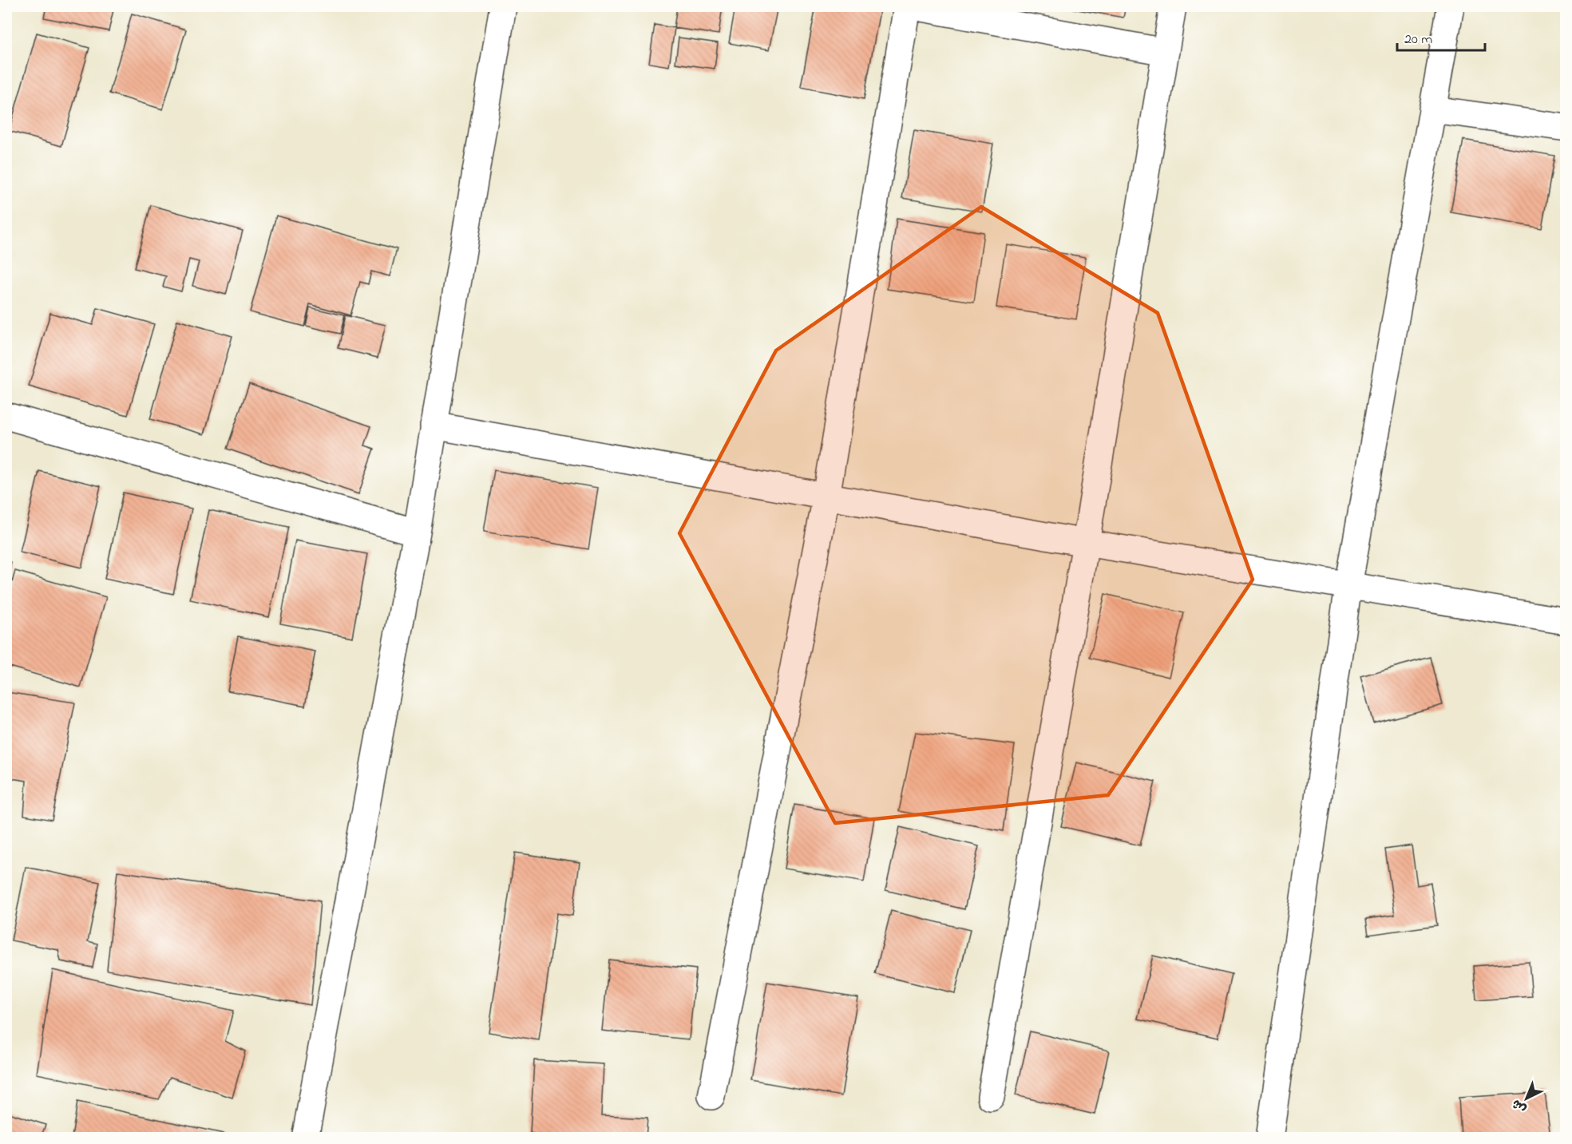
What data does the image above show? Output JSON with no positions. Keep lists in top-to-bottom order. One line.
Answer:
{"scale_bar":"20 m","north":"bottom left"}
